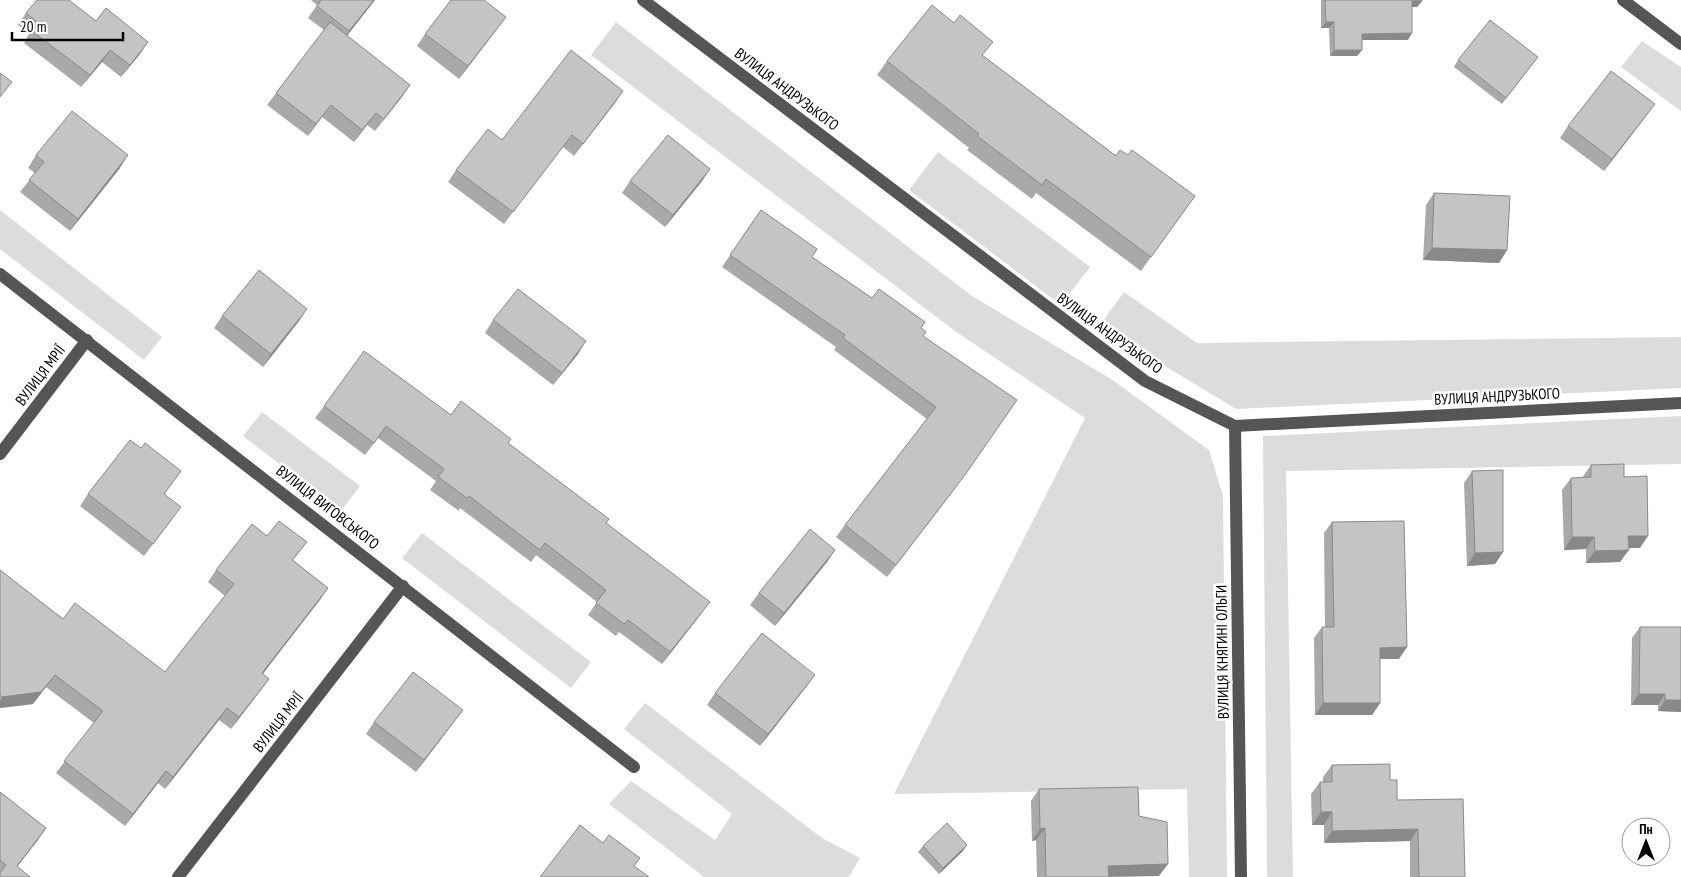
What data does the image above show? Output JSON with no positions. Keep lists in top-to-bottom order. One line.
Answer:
{"streets":{"street":["ВУЛИЦЯ АНДРУЗЬКОГО","ВУЛИЦЯ МРІЇ","ВУЛИЦЯ ВИГОВСЬКОГО","ВУЛИЦЯ КНЯГИНІ ОЛЬГИ"]},"crossings":[["ВУЛИЦЯ АНДРУЗЬКОГО","ВУЛИЦЯ КНЯГИНІ ОЛЬГИ"],["ВУЛИЦЯ МРІЇ","ВУЛИЦЯ ВИГОВСЬКОГО"]],"scale_bar":"20 m","north":"top"}
